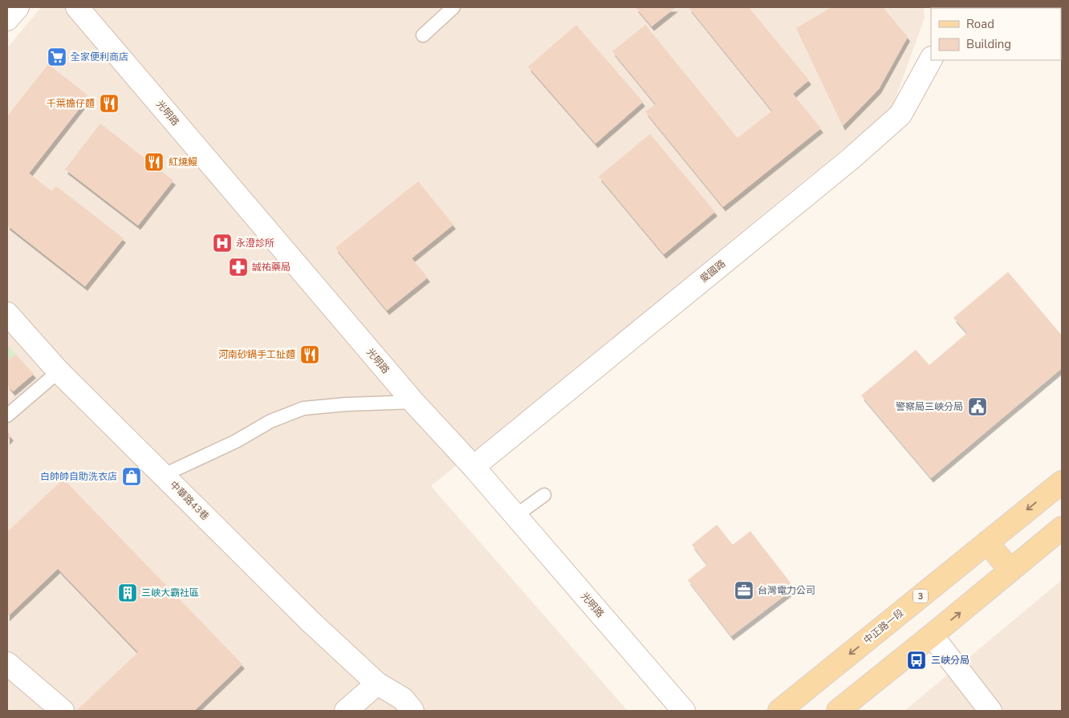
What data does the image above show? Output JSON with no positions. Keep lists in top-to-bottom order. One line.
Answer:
{"streets":{"main road":["3","中正路一段"],"street":["光明路","愛國路","中華路43巷"]},"crossings":[["光明路","愛國路"]],"places":{"supermarket":["全家便利商店"],"restaurant":["千葉擔仔麵","紅燒鰻","河南砂鍋手工扯麵"],"hospital":["永澄診所"],"pharmacy":["誠祐藥局"],"public building":["警察局三峽分局"],"shop":["白帥帥自助洗衣店"],"office":["台灣電力公司"],"building":["三峽大霸社區"],"bus stop":["三峽分局"]},"legend":["Road","Building"]}
